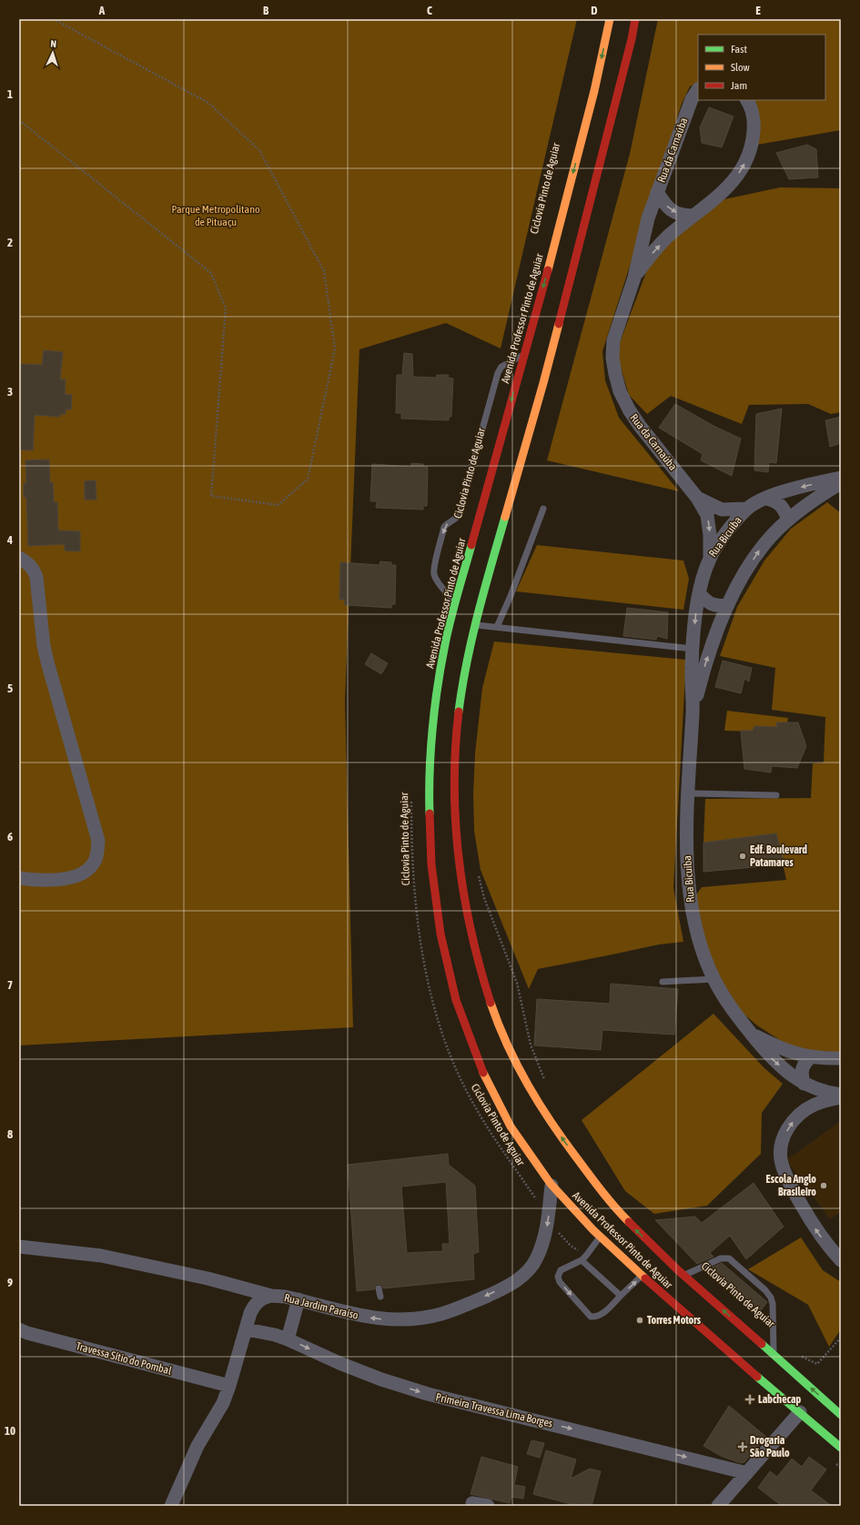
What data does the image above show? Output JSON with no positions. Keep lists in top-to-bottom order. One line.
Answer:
{"streets":{"main road":["Avenida Professor Pinto de Aguiar"],"street":["Rua da Carnaúba","Rua Bicuíba","Rua Jardim Paraíso","Travessa Sítio do Pombal","Primeira Travessa Lima Borges"],"path":["Ciclovia Pinto de Aguiar"]},"crossings":[["Rua da Carnaúba","Rua Bicuíba"],["Avenida Professor Pinto de Aguiar","Rua Jardim Paraíso"]],"one_way":["Rua Jardim Paraíso","Primeira Travessa Lima Borges"],"parks":["Parque Metropolitano de Pituaçu"],"places":{"other":["Edf. Boulevard Patamares","Escola Anglo Brasileiro","Torres Motors"],"health":["Labchecap","Drogaria São Paulo"]},"legend":["Fast","Slow","Jam"],"north":"top","grid":{"columns":["A","B","C","D","E"],"rows":["1","2","3","4","5","6","7","8","9","10"]}}
